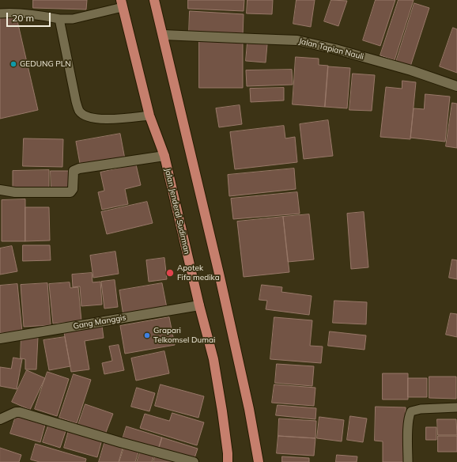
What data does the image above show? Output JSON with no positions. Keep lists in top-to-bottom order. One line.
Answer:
{"streets":{"main road":["Jalan Jenderal Sudirman"],"street":["Jalan Tapian Nauli","Gang Manggis"]},"crossings":[["Jalan Jenderal Sudirman","Gang Manggis"]],"places":["GEDUNG PLN","Apotek Fifa medika","Grapari Telkomsel Dumai"],"scale_bar":"20 m"}
